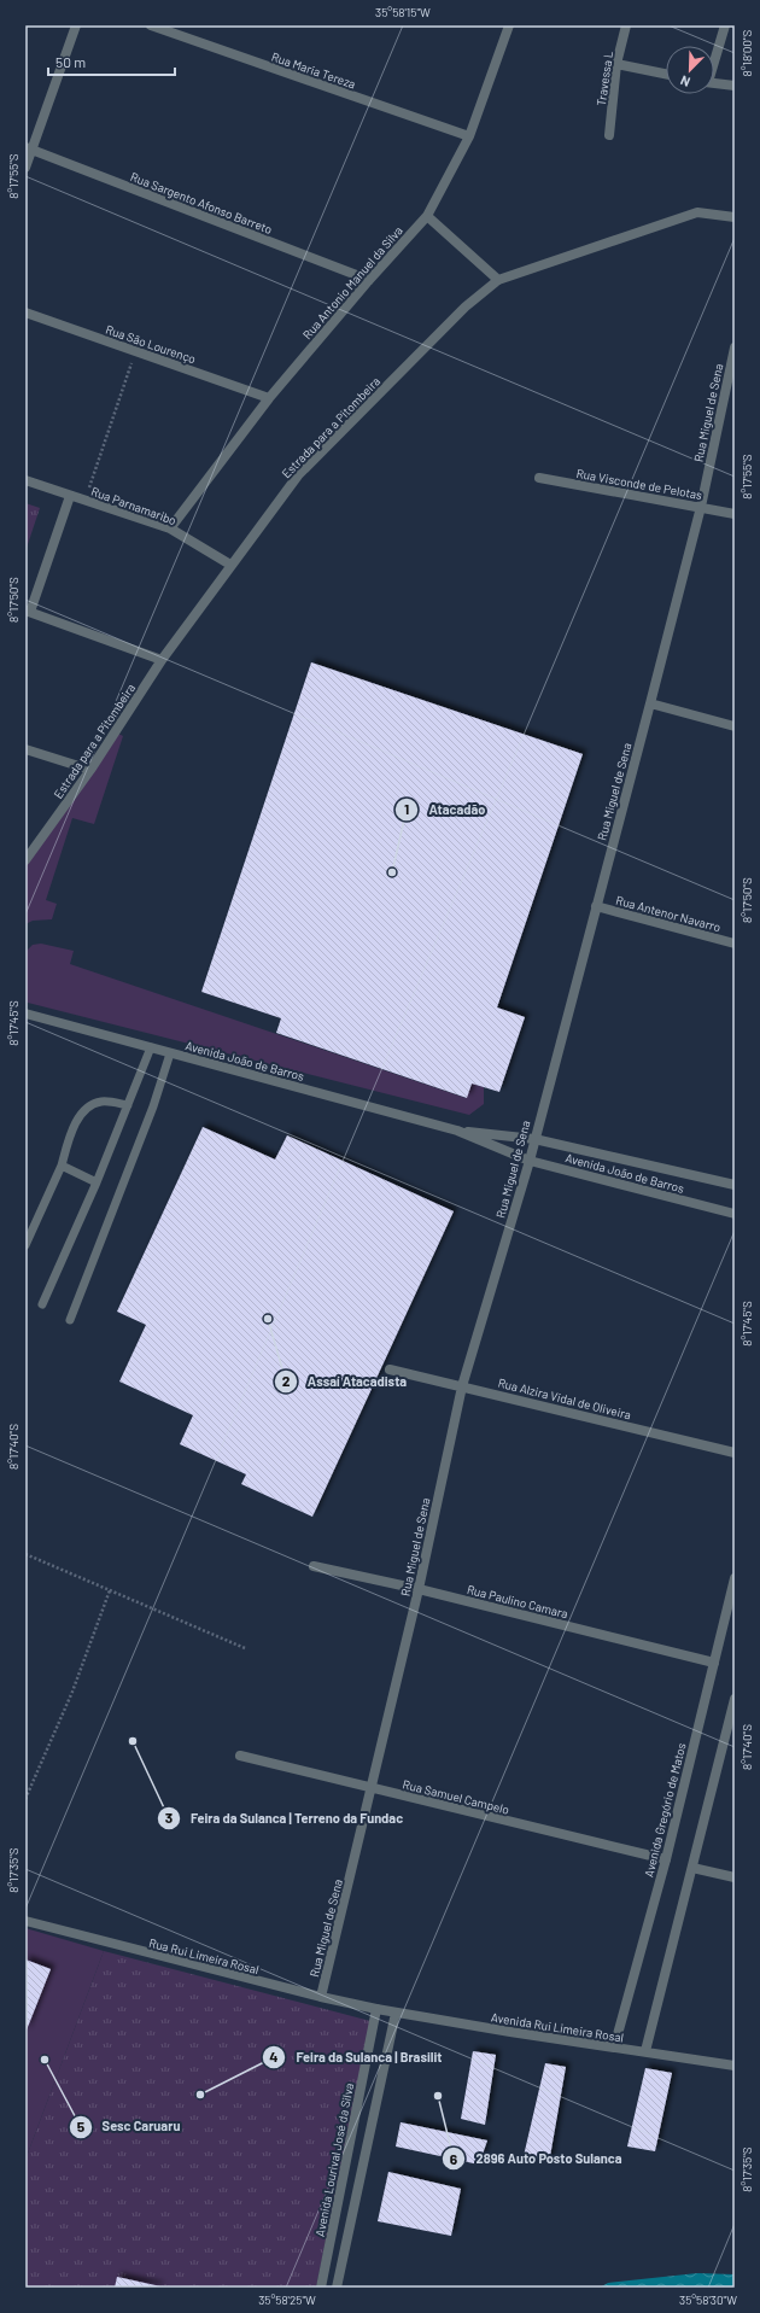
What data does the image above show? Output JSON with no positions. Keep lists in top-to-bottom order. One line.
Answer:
{"streets":{"street":["Rua Maria Tereza","Travessa L","Rua Sargento Afonso Barreto","Rua Antonio Manuel da Silva","Rua São Lourenço","Rua Miguel de Sena","Estrada para a Pitombeira","Rua Visconde de Pelotas","Rua Parnamaribo","Rua Antenor Navarro","Avenida João de Barros","Rua Alzira Vidal de Oliveira","Rua Paulino Camara","Rua Samuel Campelo","Avenida Gregório de Matos","Rua Rui Limeira Rosal","Avenida Rui Limeira Rosal","Avenida Lourival José da Silva"]},"crossings":[["Rua Maria Tereza","Rua Antonio Manuel da Silva"],["Rua Sargento Afonso Barreto","Rua Antonio Manuel da Silva"],["Rua Antonio Manuel da Silva","Rua São Lourenço"],["Rua Antonio Manuel da Silva","Rua Parnamaribo"],["Rua Miguel de Sena","Rua Visconde de Pelotas"],["Rua Miguel de Sena","Rua Antenor Navarro"],["Rua Miguel de Sena","Avenida João de Barros"],["Rua Miguel de Sena","Rua Alzira Vidal de Oliveira"],["Rua Miguel de Sena","Rua Paulino Camara"],["Rua Miguel de Sena","Rua Samuel Campelo"],["Rua Miguel de Sena","Rua Rui Limeira Rosal"],["Estrada para a Pitombeira","Rua Parnamaribo"],["Rua Paulino Camara","Avenida Gregório de Matos"],["Rua Samuel Campelo","Avenida Gregório de Matos"],["Avenida Gregório de Matos","Avenida Rui Limeira Rosal"],["Rua Rui Limeira Rosal","Avenida Rui Limeira Rosal"],["Rua Rui Limeira Rosal","Avenida Lourival José da Silva"],["Avenida Rui Limeira Rosal","Avenida Lourival José da Silva"]],"places":["Atacadão","Assaí Atacadista","Feira da Sulanca | Terreno da Fundac","Sesc Caruaru","Feira da Sulanca | Brasilit","2896 Auto Posto Sulanca"],"scale_bar":"50 m","north":"bottom left","coordinates":["35°58'15\"W","8°18'00\"S","8°17'55\"S","8°17'50\"S","8°17'45\"S","8°17'40\"S","8°17'35\"S","35°58'25\"W","35°58'30\"W"]}
